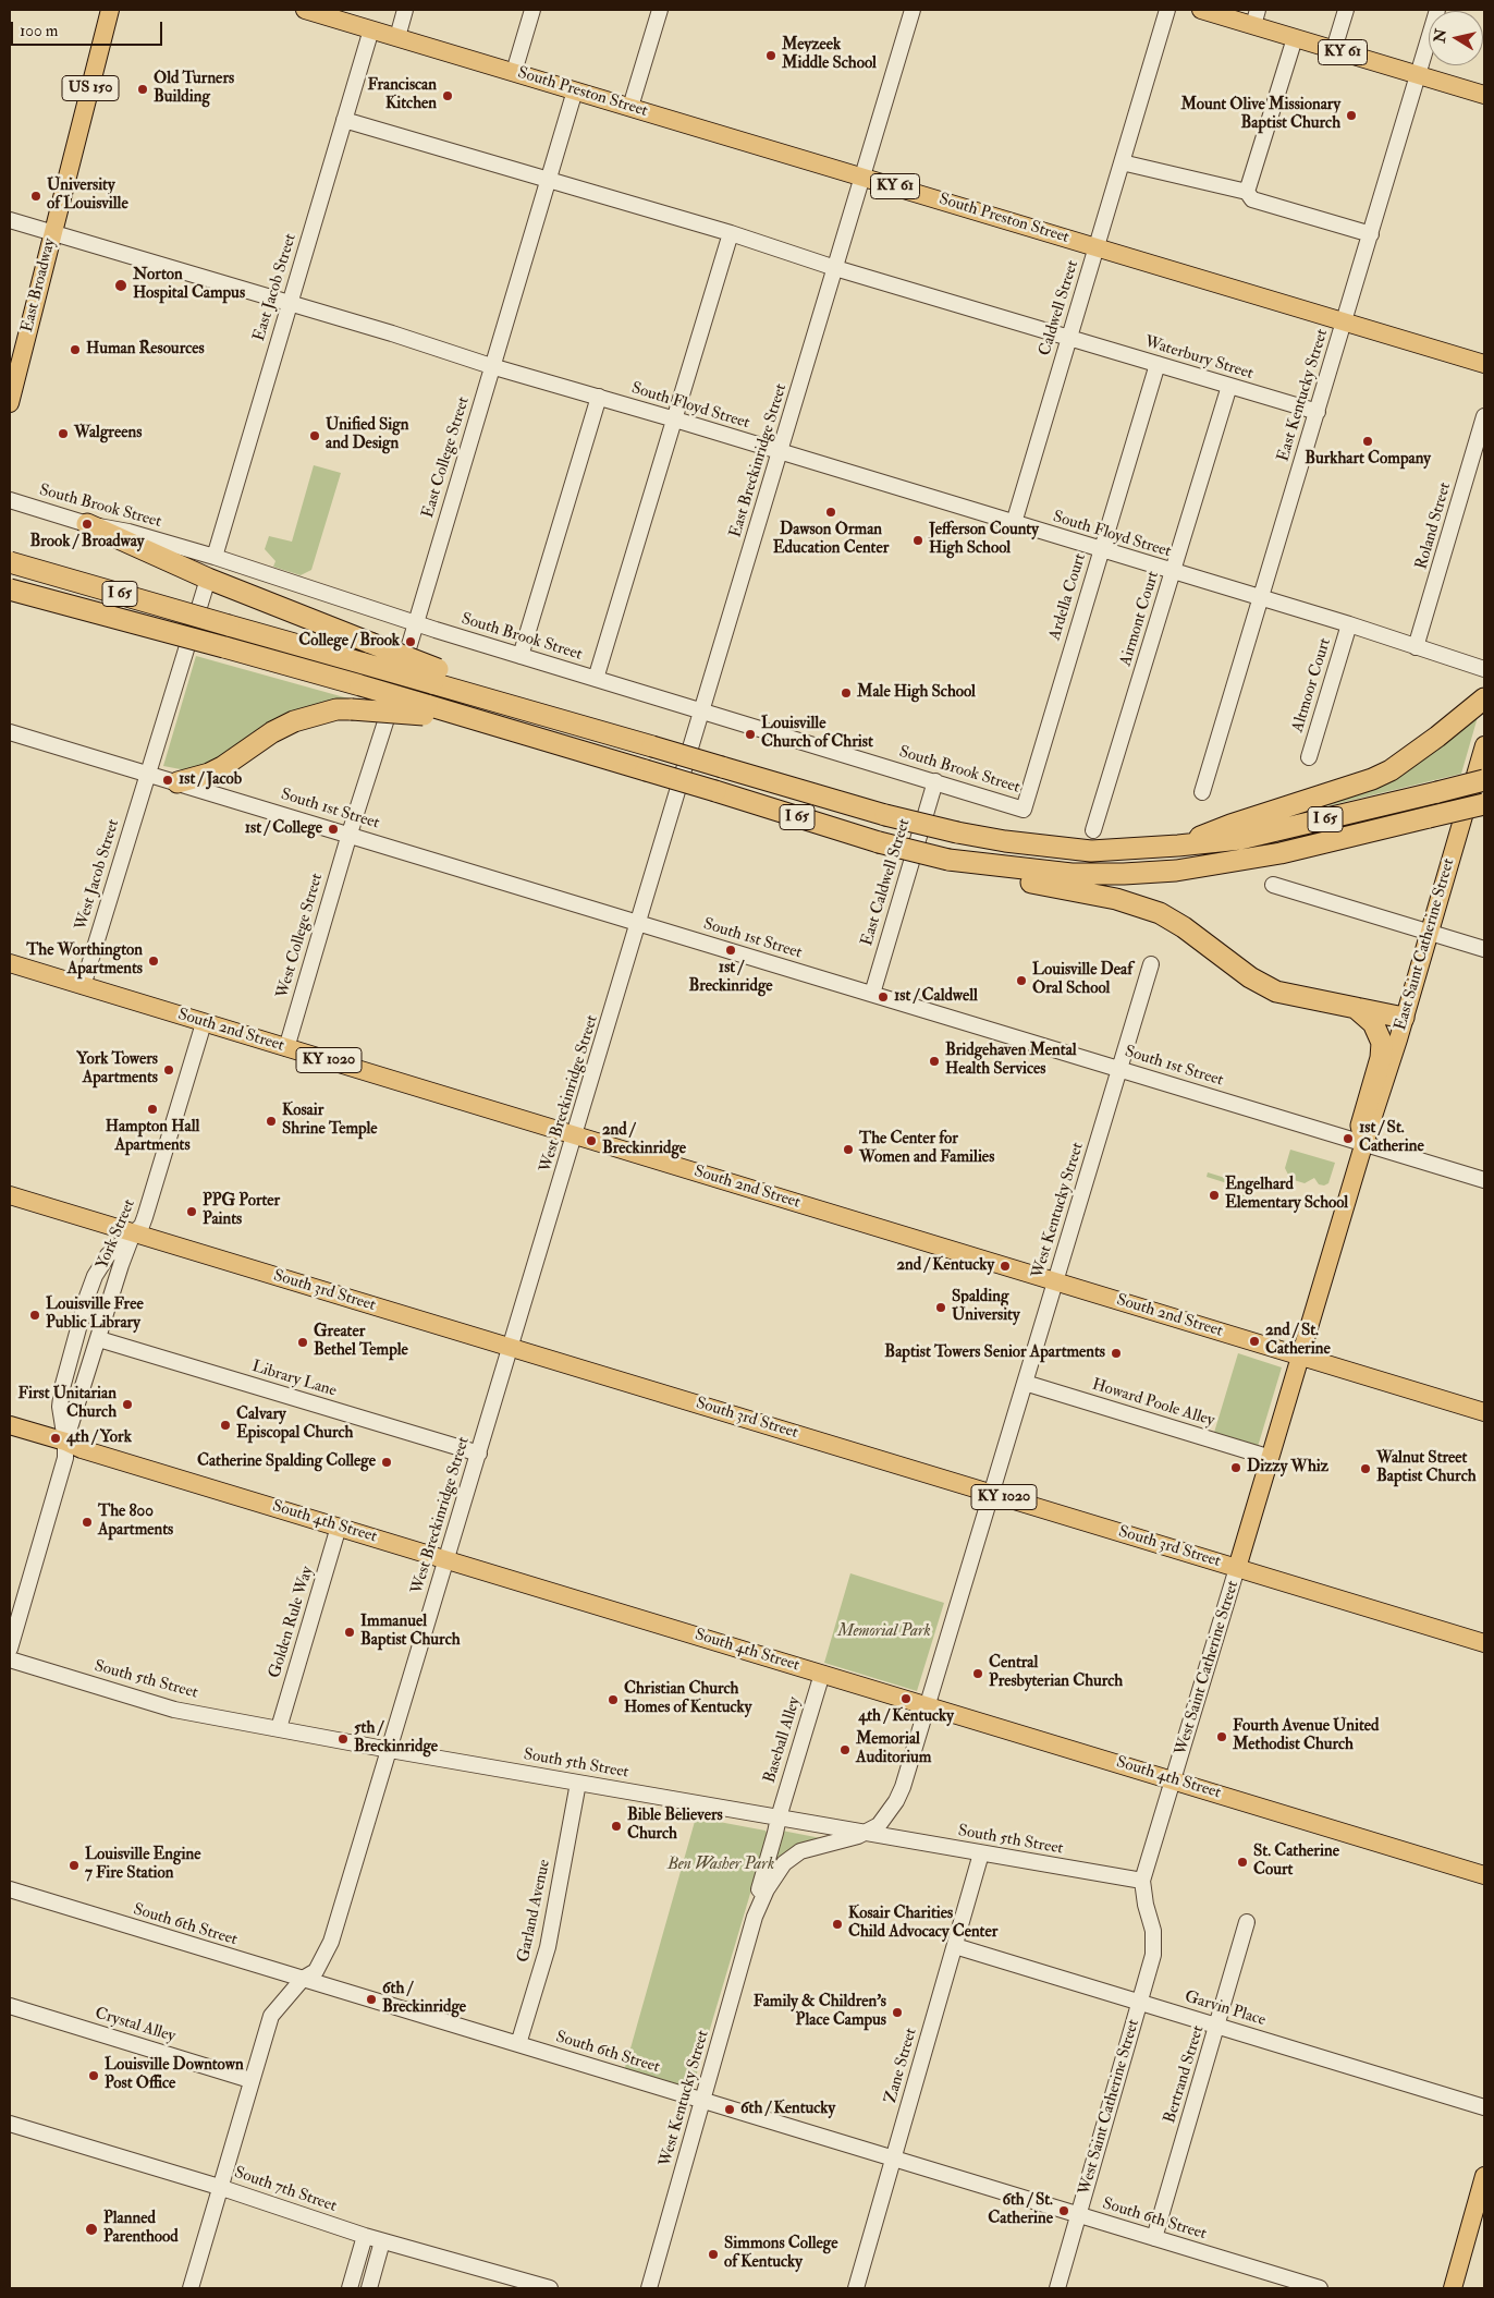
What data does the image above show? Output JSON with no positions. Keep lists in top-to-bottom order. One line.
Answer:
{"streets":{"highway":["I 65"],"main road":["KY 61","US 150","South Preston Street","East Broadway","East Saint Catherine Street","South 2nd Street","KY 1020","South 3rd Street","South 4th Street","West Saint Catherine Street"],"street":["East Jacob Street","Caldwell Street","Waterbury Street","East Kentucky Street","South Floyd Street","East College Street","East Breckinridge Street","South Brook Street","Roland Street","Ardella Court","Airmont Court","Altmoor Court","South 1st Street","West Jacob Street","East Caldwell Street","West College Street","West Breckinridge Street","West Kentucky Street","York Street","Library Lane","Howard Poole Alley","Golden Rule Way","South 5th Street","Baseball Alley","Garland Avenue","South 6th Street","Garvin Place","Crystal Alley","Zane Street","Bertrand Street","South 7th Street"]},"crossings":[["KY 61","East Kentucky Street"],["South Preston Street","East Jacob Street"],["South Preston Street","Caldwell Street"],["South Preston Street","East Kentucky Street"],["South Preston Street","East College Street"],["South Preston Street","East Breckinridge Street"],["East Broadway","South Floyd Street"],["East Jacob Street","Waterbury Street"],["East Jacob Street","South Floyd Street"],["East Jacob Street","South Brook Street"],["Caldwell Street","Waterbury Street"],["Caldwell Street","South Floyd Street"],["Waterbury Street","East Kentucky Street"],["Waterbury Street","East College Street"],["Waterbury Street","East Breckinridge Street"],["Waterbury Street","Ardella Court"],["Waterbury Street","Airmont Court"],["East Kentucky Street","South Floyd Street"],["South Floyd Street","East College Street"],["South Floyd Street","East Breckinridge Street"],["South Floyd Street","Roland Street"],["South Floyd Street","Ardella Court"],["South Floyd Street","Airmont Court"],["South Floyd Street","Altmoor Court"],["East College Street","South Brook Street"],["East College Street","South 1st Street"],["East College Street","West College Street"],["East Breckinridge Street","South Brook Street"],["East Breckinridge Street","South 1st Street"],["East Breckinridge Street","West Breckinridge Street"],["South Brook Street","Ardella Court"],["South Brook Street","East Caldwell Street"],["South 1st Street","West Jacob Street"],["South 1st Street","East Caldwell Street"],["South 1st Street","West College Street"],["South 1st Street","East Saint Catherine Street"],["South 1st Street","West Breckinridge Street"],["South 1st Street","West Kentucky Street"],["South 1st Street","West Saint Catherine Street"],["West Jacob Street","South 2nd Street"],["West College Street","South 2nd Street"],["East Saint Catherine Street","West Saint Catherine Street"],["South 2nd Street","West Breckinridge Street"],["South 2nd Street","West Kentucky Street"],["South 2nd Street","York Street"],["South 2nd Street","West Saint Catherine Street"],["West Breckinridge Street","South 3rd Street"],["West Breckinridge Street","Library Lane"],["West Breckinridge Street","South 4th Street"],["West Breckinridge Street","South 5th Street"],["West Breckinridge Street","South 6th Street"],["West Breckinridge Street","Crystal Alley"],["West Breckinridge Street","South 7th Street"],["West Kentucky Street","South 3rd Street"],["West Kentucky Street","Howard Poole Alley"],["West Kentucky Street","South 4th Street"],["West Kentucky Street","South 5th Street"],["West Kentucky Street","Baseball Alley"],["West Kentucky Street","South 6th Street"],["York Street","South 3rd Street"],["York Street","Library Lane"],["York Street","South 4th Street"],["South 3rd Street","West Saint Catherine Street"],["Howard Poole Alley","West Saint Catherine Street"],["South 4th Street","Golden Rule Way"],["South 4th Street","West Saint Catherine Street"],["South 4th Street","Baseball Alley"],["Golden Rule Way","South 5th Street"],["West Saint Catherine Street","South 5th Street"],["West Saint Catherine Street","South 6th Street"],["West Saint Catherine Street","Garvin Place"],["South 5th Street","Baseball Alley"],["South 5th Street","Garland Avenue"],["South 5th Street","Zane Street"],["Garland Avenue","South 6th Street"],["South 6th Street","Zane Street"],["South 6th Street","Bertrand Street"],["Garvin Place","Zane Street"],["Garvin Place","Bertrand Street"]],"parks":["Memorial Park","Ben Washer Park"],"places":["Meyzeek Middle School","Old Turners Building","Franciscan Kitchen","Mount Olive Missionary Baptist Church","University of Louisville","Norton Hospital Campus","Human Resources","Walgreens","Unified Sign and Design","Burkhart Company","Dawson Orman Education Center","Brook / Broadway","Jefferson County High School","College / Brook","Male High School","Louisville Church of Christ","1st / Jacob","1st / College","1st / Breckinridge","The Worthington Apartments","Louisville Deaf Oral School","1st / Caldwell","Bridgehaven Mental Health Services","York Towers Apartments","Hampton Hall Apartments","Kosair Shrine Temple","1st / St. Catherine","2nd / Breckinridge","The Center for Women and Families","Engelhard Elementary School","PPG Porter Paints","2nd / Kentucky","Spalding University","Louisville Free Public Library","2nd / St. Catherine","Greater Bethel Temple","Baptist Towers Senior Apartments","First Unitarian Church","Calvary Episcopal Church","4th / York","Catherine Spalding College","Dizzy Whiz","Walnut Street Baptist Church","The 800 Apartments","Immanuel Baptist Church","Central Presbyterian Church","4th / Kentucky","Christian Church Homes of Kentucky","Fourth Avenue United Methodist Church","5th / Breckinridge","Memorial Auditorium","Bible Believers Church","St. Catherine Court","Louisville Engine 7 Fire Station","Kosair Charities Child Advocacy Center","6th / Breckinridge","Family & Children’s Place Campus","Louisville Downtown Post Office","6th / Kentucky","6th / St. Catherine","Planned Parenthood","Simmons College of Kentucky"],"scale_bar":"100 m","north":"left"}
